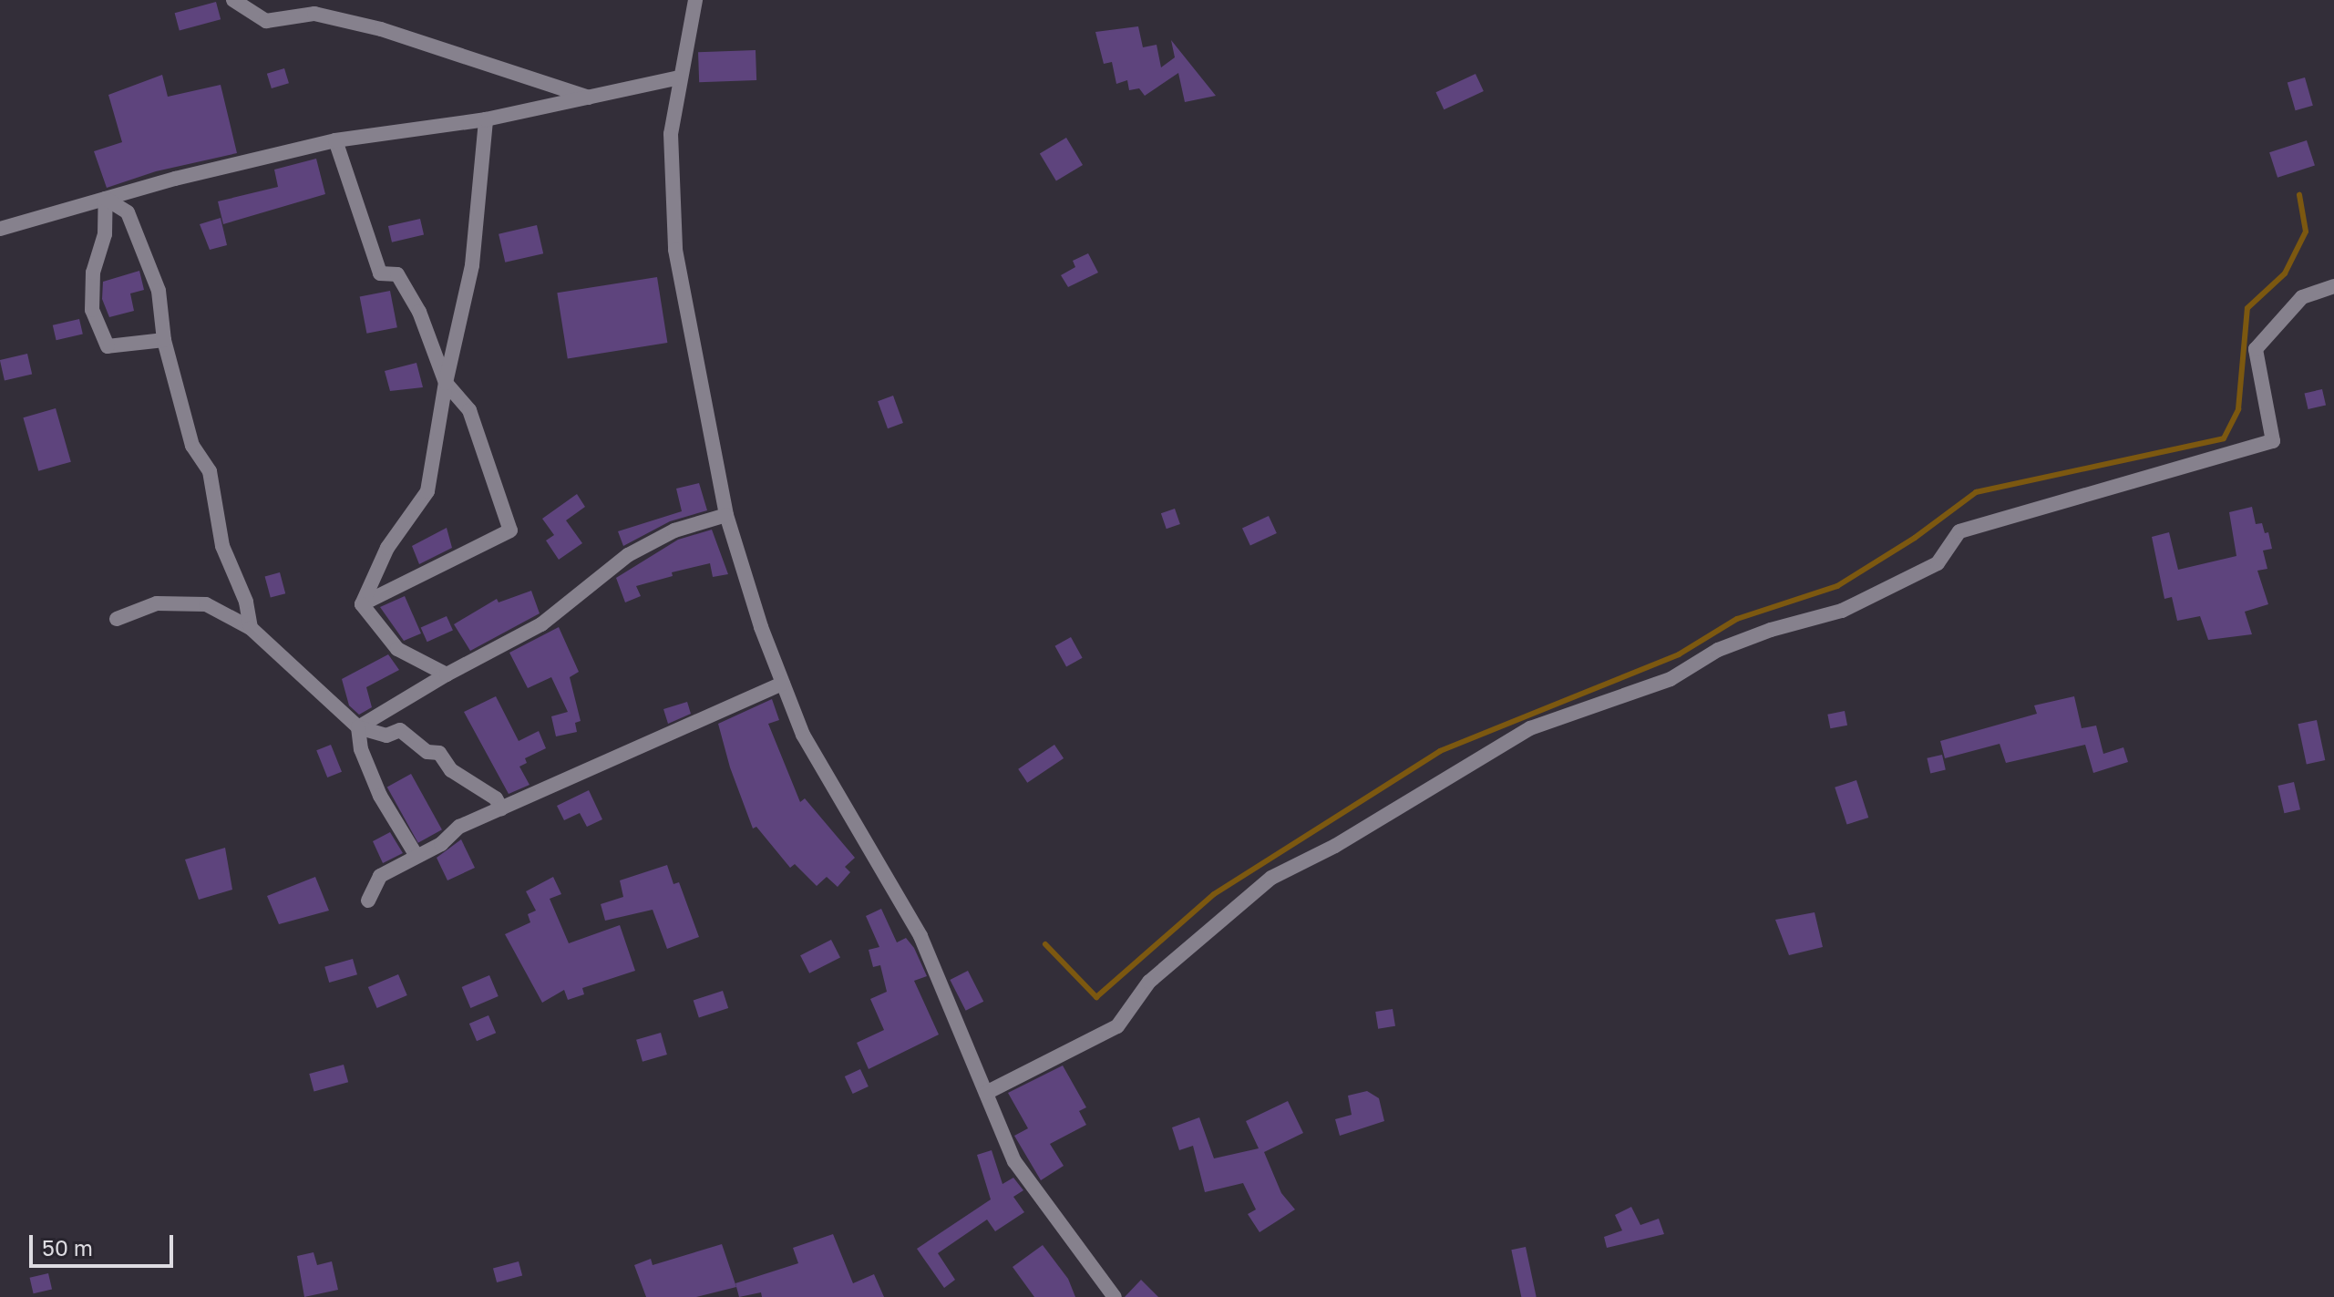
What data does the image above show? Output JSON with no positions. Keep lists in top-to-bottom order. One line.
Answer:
{"scale_bar":"50 m"}
